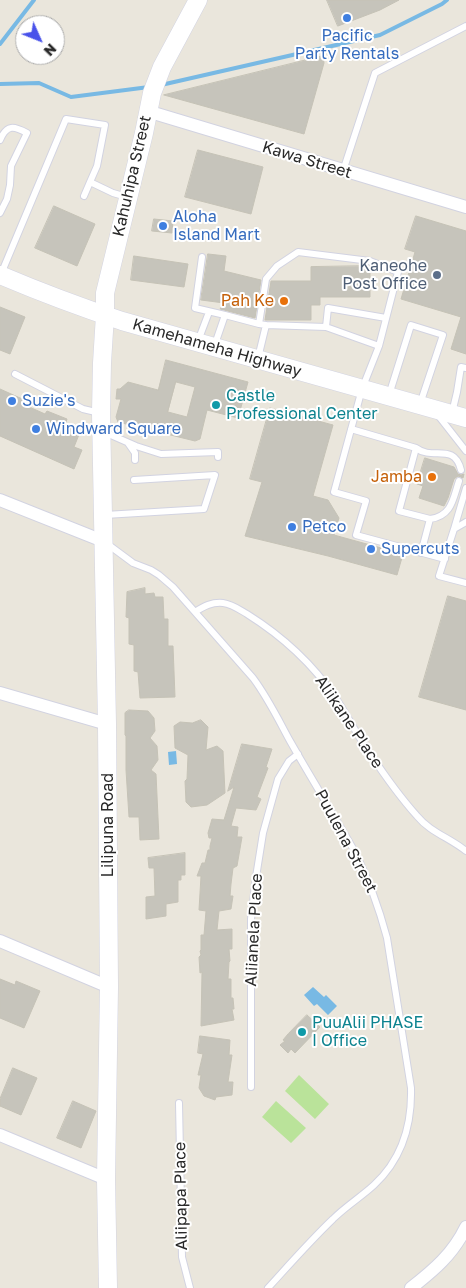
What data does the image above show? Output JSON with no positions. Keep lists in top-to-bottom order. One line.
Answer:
{"streets":{"street":["Kawa Street","Kahuhipa Street","Kamehameha Highway","Lilipuna Road"],"lane":["Aliikane Place","Puulena Street","Aliianela Place","Aliipapa Place"]},"crossings":[["Kawa Street","Kahuhipa Street"],["Kahuhipa Street","Kamehameha Highway"],["Kahuhipa Street","Lilipuna Road"],["Aliikane Place","Puulena Street"],["Lilipuna Road","Puulena Street"],["Puulena Street","Aliianela Place"]],"places":["Pacific Party Rentals","Aloha Island Mart","Kaneohe Post Office","Pah Ke","Suzie's","Castle Professional Center","Windward Square","Jamba","Petco","Supercuts","PuuAlii PHASE I Office"],"north":"bottom right"}
